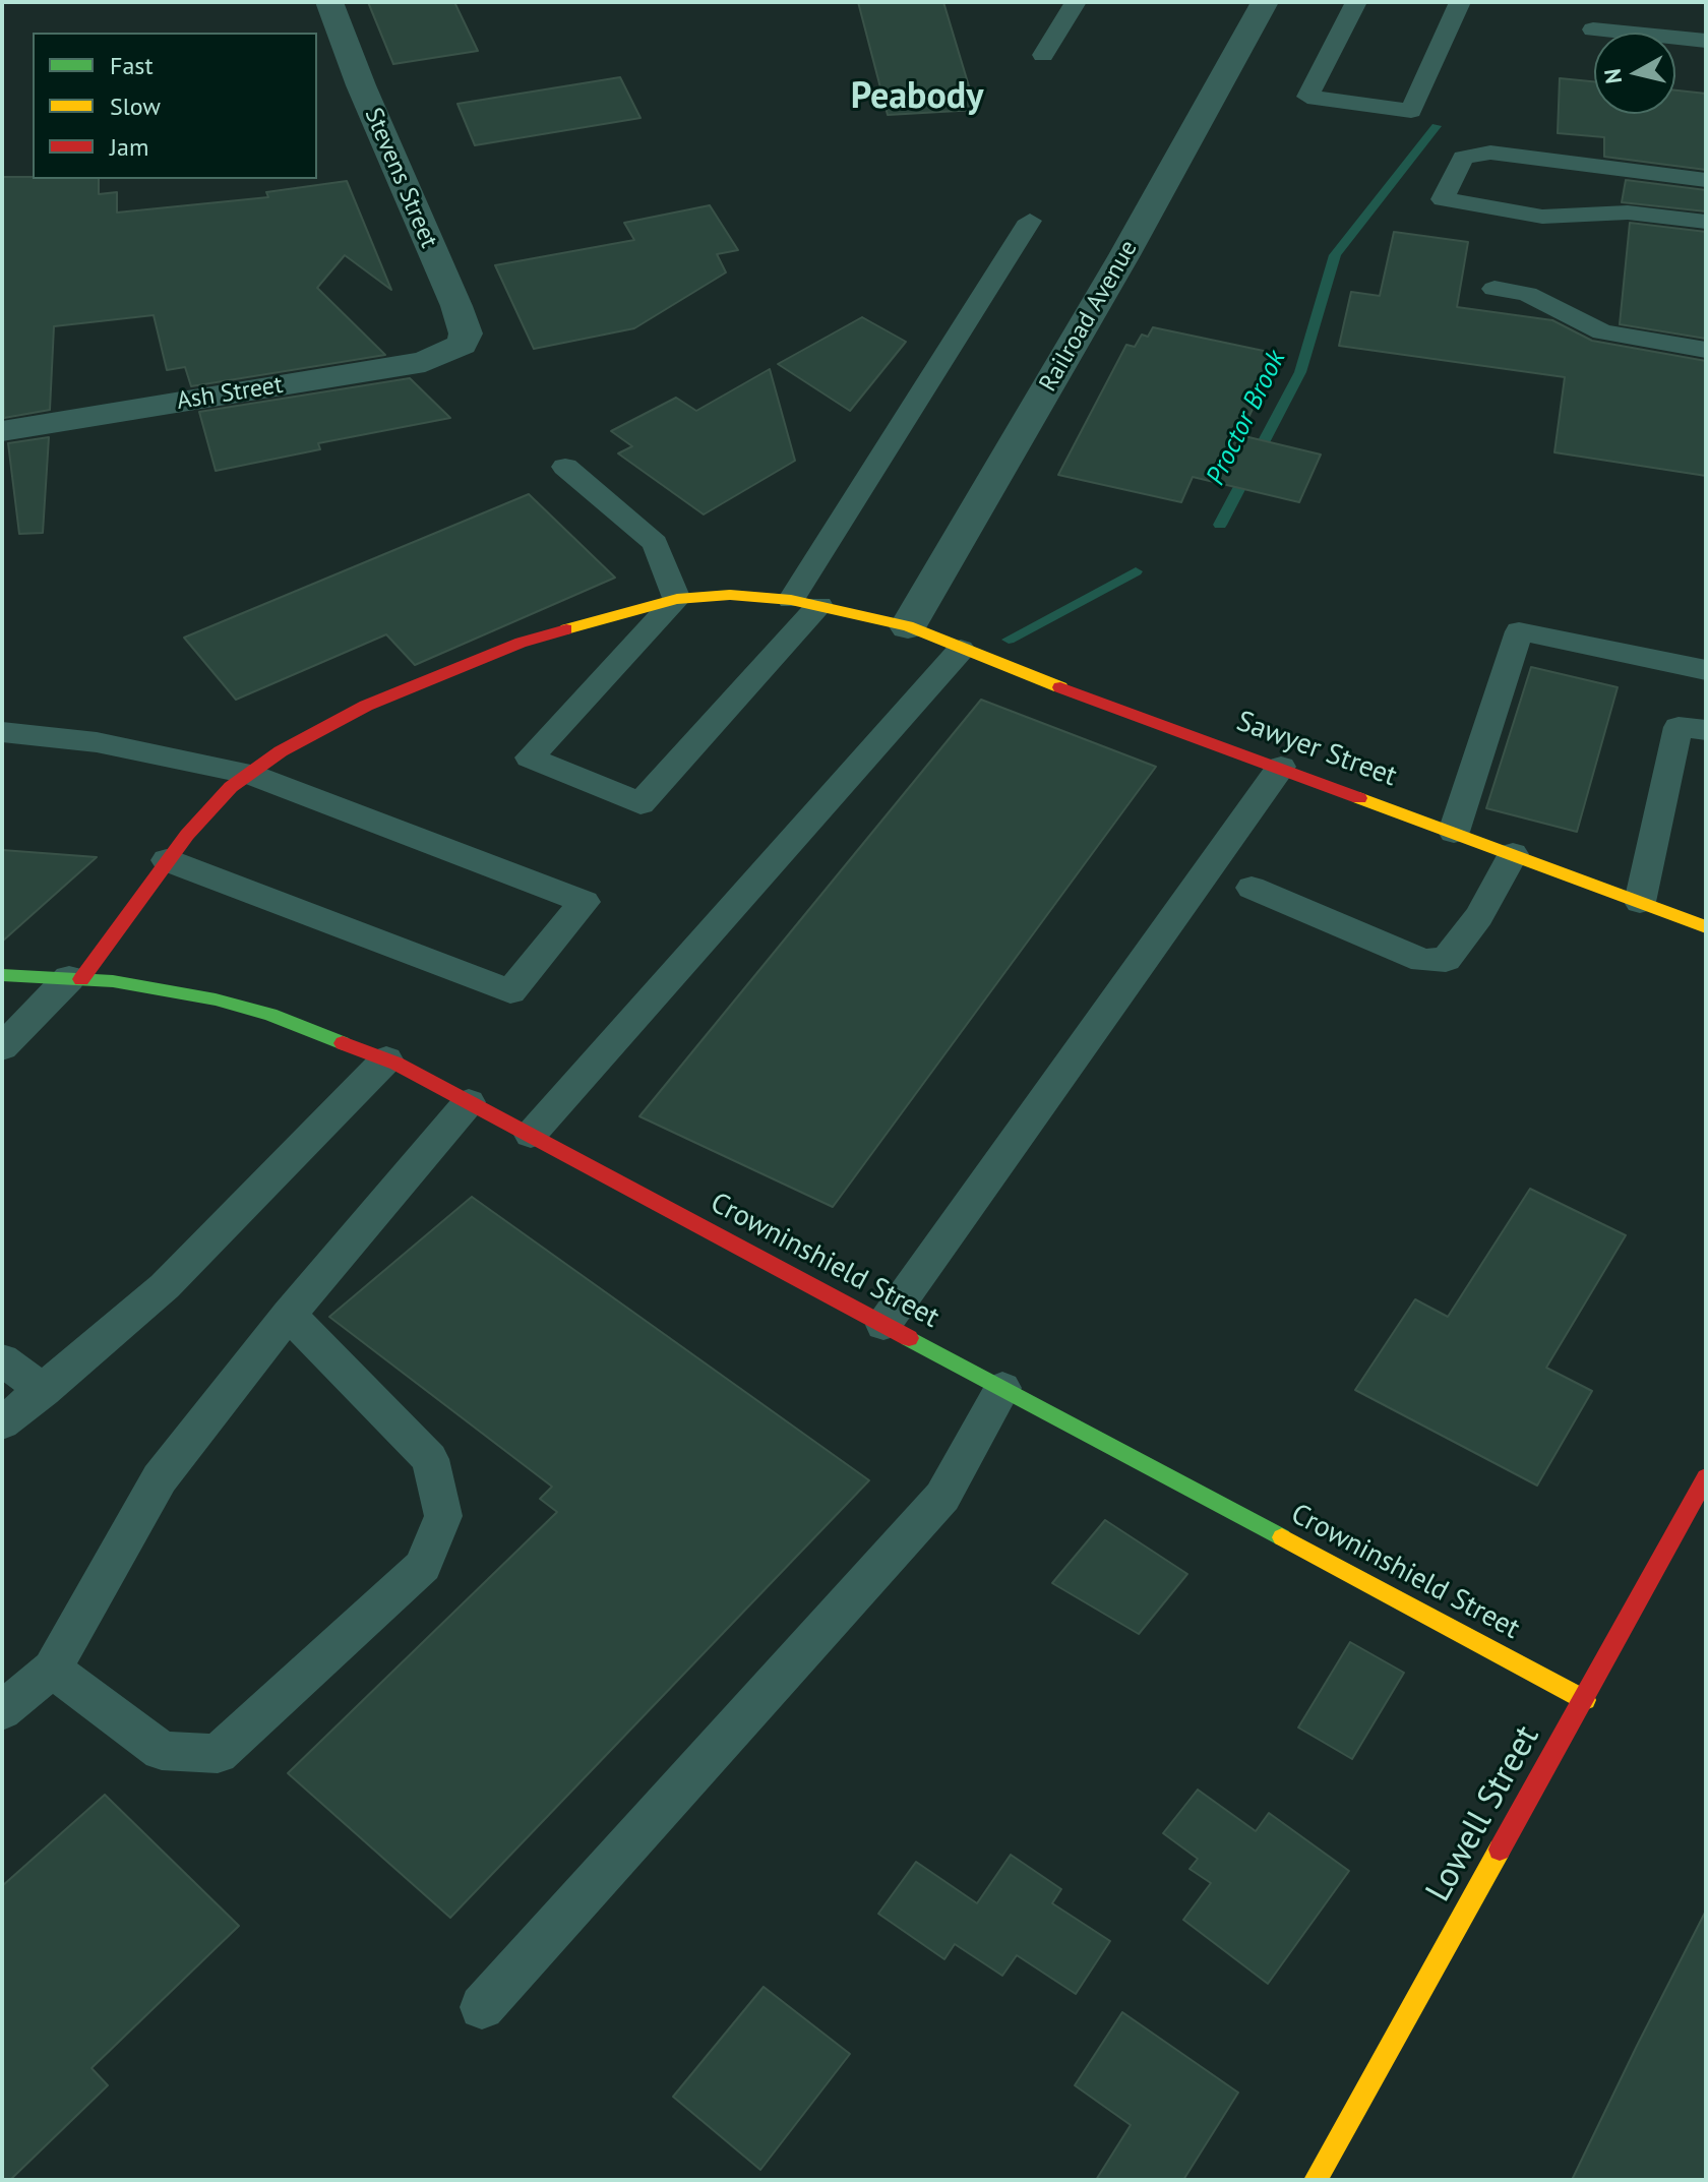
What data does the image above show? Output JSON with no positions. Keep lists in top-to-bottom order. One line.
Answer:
{"streets":{"street":["Stevens Street","Railroad Avenue","Ash Street","Sawyer Street","Crowninshield Street","Lowell Street"]},"crossings":[["Stevens Street","Ash Street"],["Railroad Avenue","Sawyer Street"],["Sawyer Street","Crowninshield Street"],["Crowninshield Street","Lowell Street"]],"districts":["Peabody"],"water":["Proctor Brook"],"legend":["Fast","Slow","Jam"],"north":"left"}
